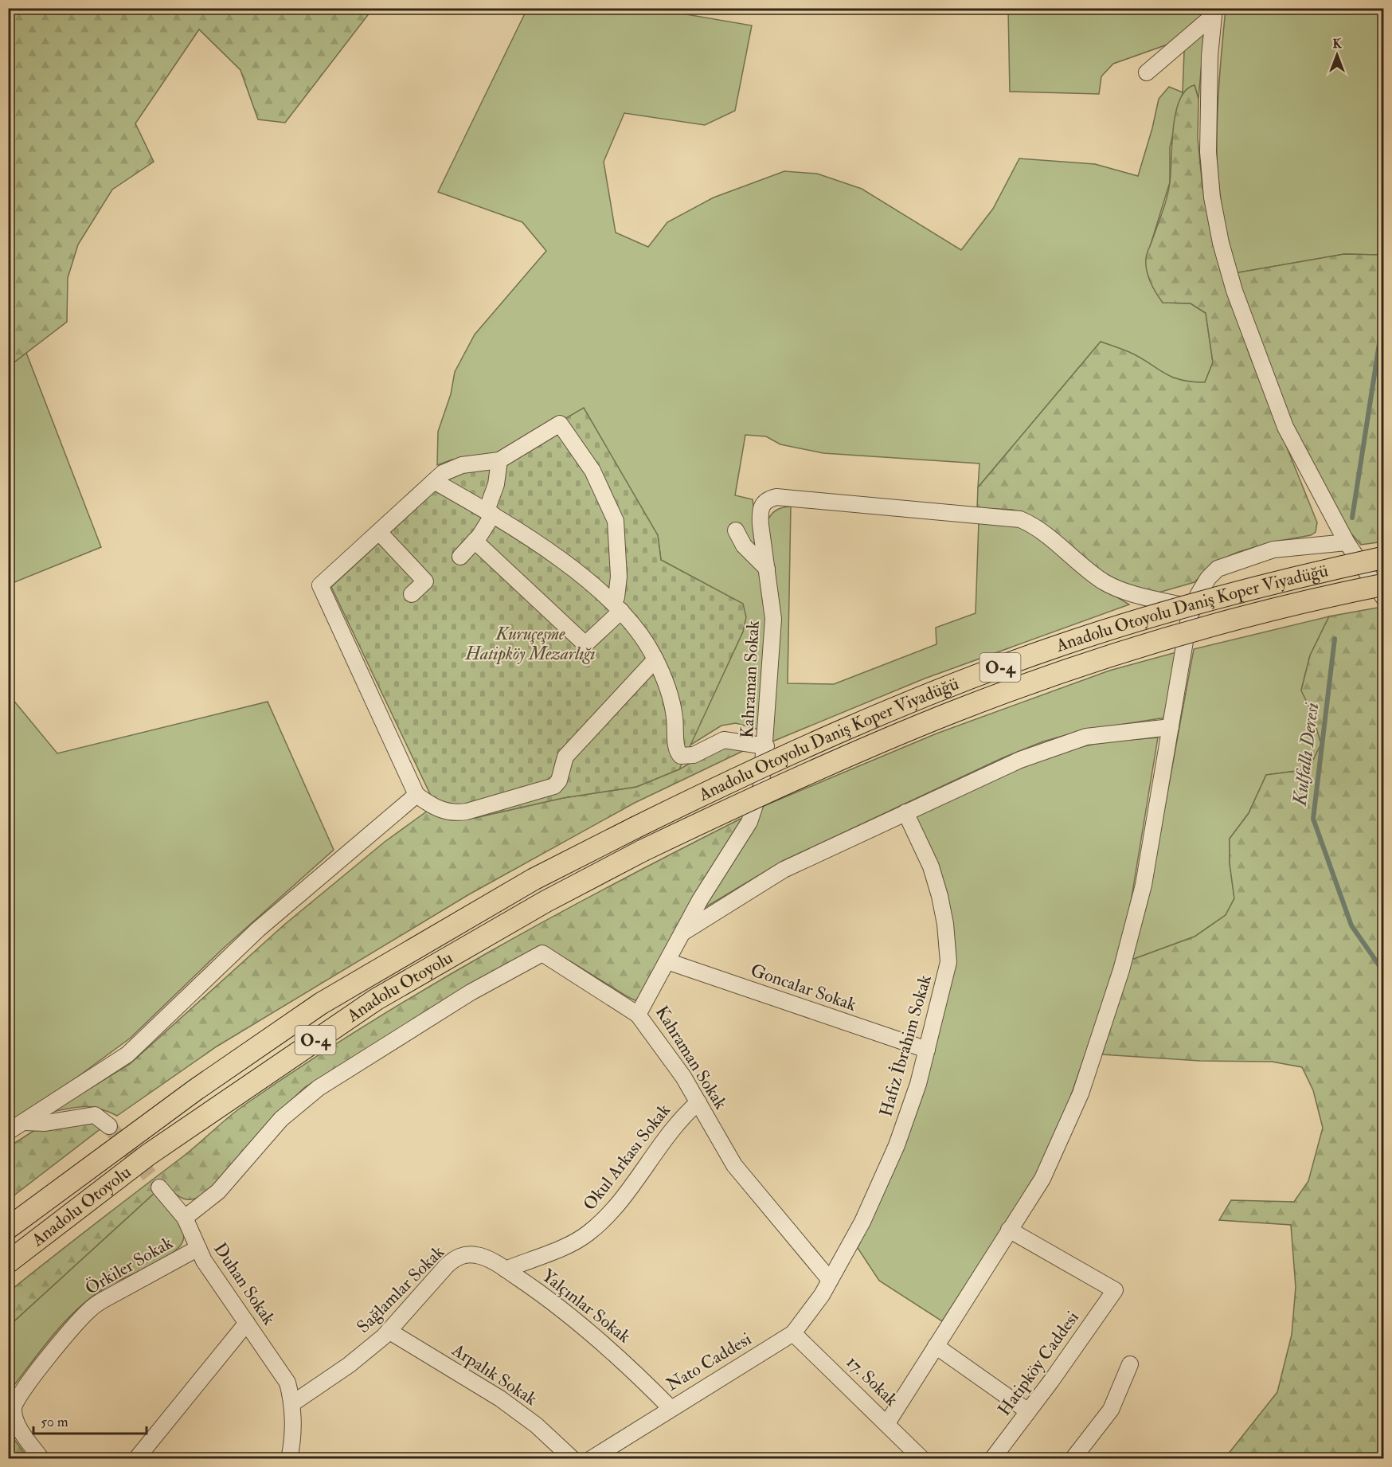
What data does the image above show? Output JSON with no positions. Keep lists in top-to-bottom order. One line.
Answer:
{"streets":{"highway":["Anadolu Otoyolu Daniş Koper Viyadüğü","O-4","Anadolu Otoyolu"],"street":["Kahraman Sokak","Goncalar Sokak","Hafız İbrahim Sokak","Okul Arkası Sokak","Örkiler Sokak","Duhan Sokak","Sağlamlar Sokak","Yalçınlar Sokak","Nato Caddesi","Hatipköy Caddesi","Arpalık Sokak","17. Sokak"]},"crossings":[["Anadolu Otoyolu Daniş Koper Viyadüğü","Anadolu Otoyolu"],["Kahraman Sokak","Goncalar Sokak"],["Kahraman Sokak","Hafız İbrahim Sokak"],["Kahraman Sokak","Okul Arkası Sokak"],["Kahraman Sokak","Nato Caddesi"],["Goncalar Sokak","Hafız İbrahim Sokak"],["Hafız İbrahim Sokak","Nato Caddesi"],["Okul Arkası Sokak","Yalçınlar Sokak"],["Örkiler Sokak","Duhan Sokak"],["Duhan Sokak","Sağlamlar Sokak"],["Sağlamlar Sokak","Yalçınlar Sokak"],["Sağlamlar Sokak","Arpalık Sokak"],["Yalçınlar Sokak","Nato Caddesi"],["Nato Caddesi","17. Sokak"]],"water":["Kulfallı Deresi"],"parks":["Kuruçeşme Hatipköy Mezarlığı"],"scale_bar":"50 m","north":"top"}
